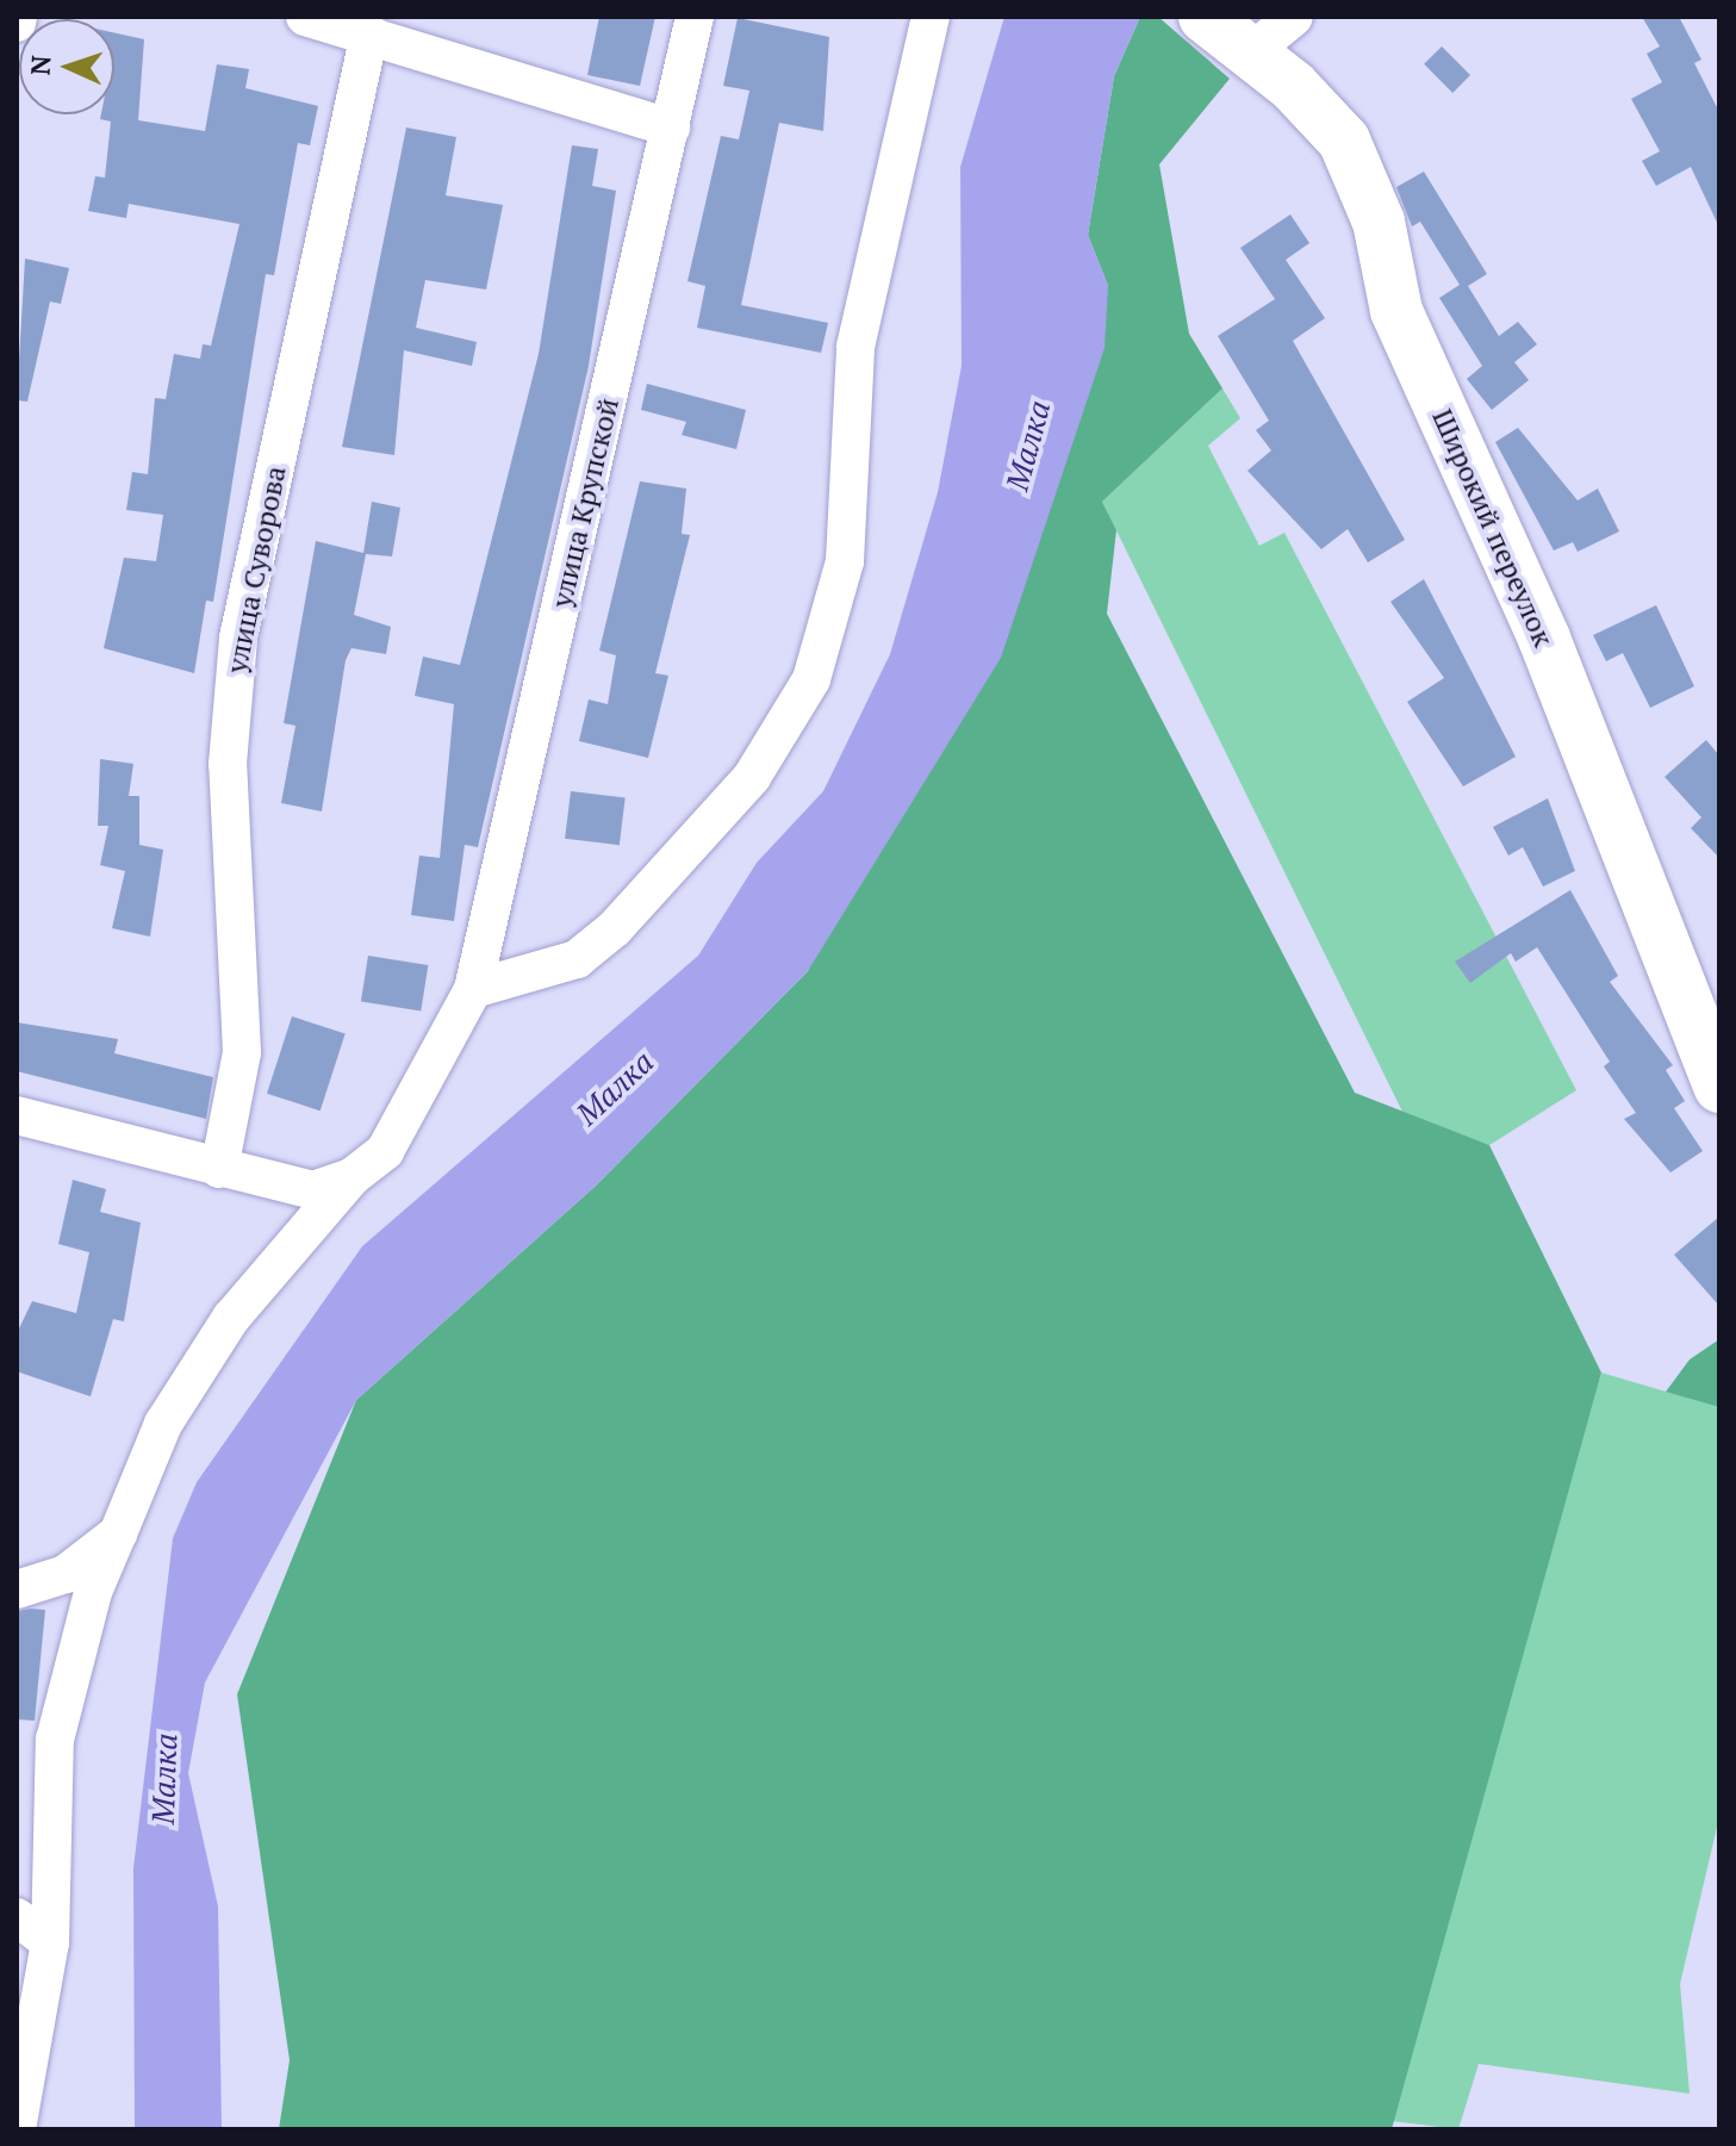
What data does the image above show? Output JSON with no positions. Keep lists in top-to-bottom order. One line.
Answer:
{"streets":{"street":["улица Крупской","Широкий переулок","улица Суворова"]},"water":["Малка"],"north":"left"}
